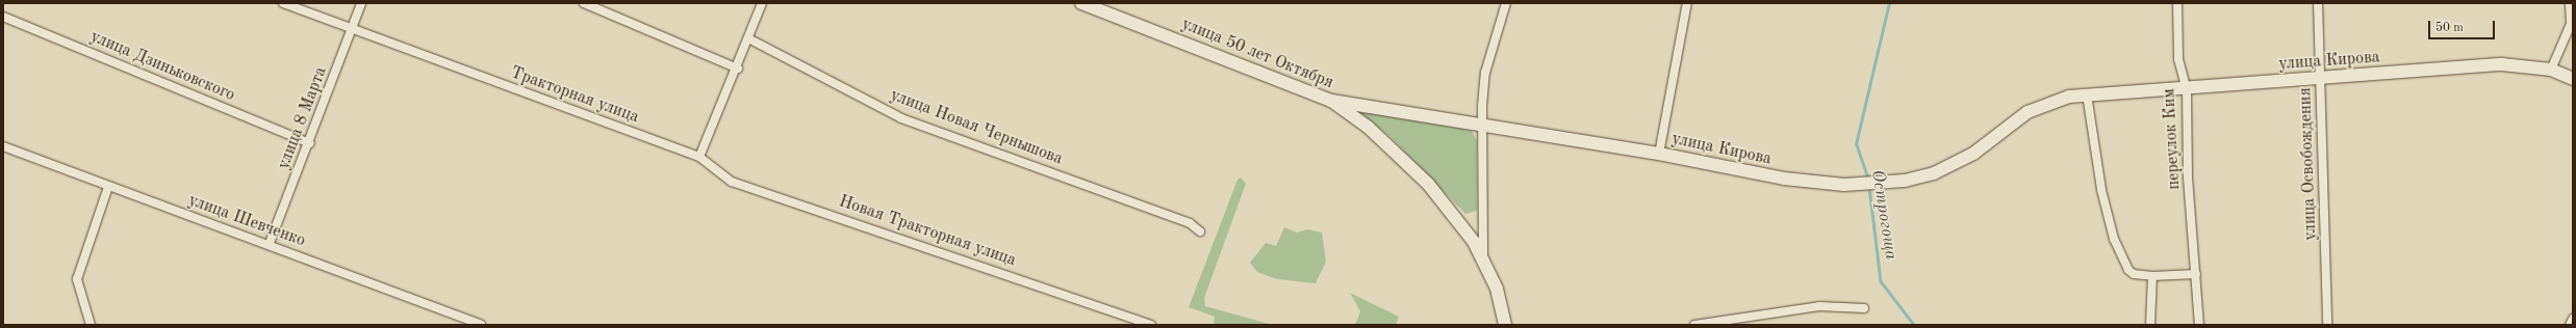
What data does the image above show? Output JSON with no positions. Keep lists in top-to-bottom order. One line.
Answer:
{"streets":{"main road":["улица 50 лет Октября","улица Кирова"],"street":["улица Дзиньковского","Тракторная улица","улица 8 Марта","улица Новая Чернышова","переулок Ким","улица Освобождения","улица Шевченко","Новая Тракторная улица"]},"crossings":[["улица 50 лет Октября","улица Кирова"],["улица Кирова","переулок Ким"],["улица Кирова","улица Освобождения"],["улица Дзиньковского","улица 8 Марта"],["Тракторная улица","улица 8 Марта"],["Тракторная улица","Новая Тракторная улица"],["улица 8 Марта","улица Шевченко"]],"water":["Острогоща"],"scale_bar":"50 m"}
